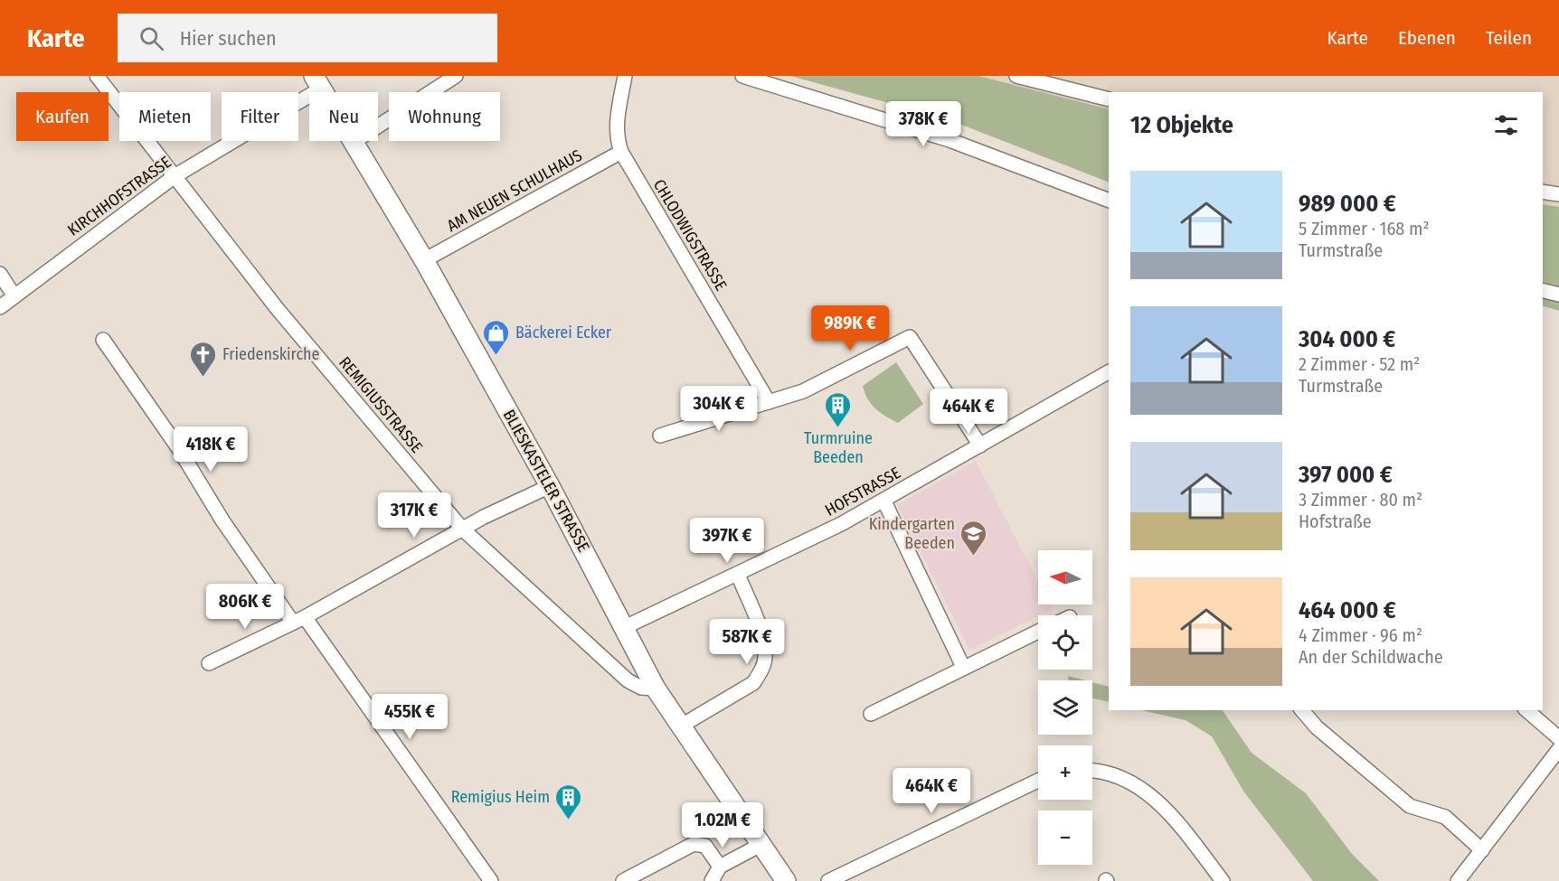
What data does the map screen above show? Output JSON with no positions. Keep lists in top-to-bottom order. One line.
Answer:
{"streets":{"street":["AM NEUEN SCHULHAUS","KIRCHHOFSTRASSE","CHLODWIGSTRASSE","REMIGIUSSTRASSE","BLIESKASTELER STRASSE","HOFSTRASSE"]},"crossings":[["AM NEUEN SCHULHAUS","CHLODWIGSTRASSE"],["AM NEUEN SCHULHAUS","BLIESKASTELER STRASSE"],["KIRCHHOFSTRASSE","REMIGIUSSTRASSE"],["KIRCHHOFSTRASSE","BLIESKASTELER STRASSE"],["REMIGIUSSTRASSE","BLIESKASTELER STRASSE"],["BLIESKASTELER STRASSE","HOFSTRASSE"]],"places":{"shop":["Bäckerei Ecker"],"church":["Friedenskirche"],"building":["Turmruine Beeden","Remigius Heim"],"school or university":["Kindergarten Beeden"]},"north":"left","page":{"header":"Karte","search":"Hier suchen","nav":["Karte","Ebenen","Teilen"],"chip":["Kaufen","Mieten","Filter","Neu","Wohnung"],"heading":"12 Objekte","price":["378K €","989K €","304K €","464K €","418K €","317K €","397K €","806K €","587K €","455K €","464K €","1.02M €"],"list":[{"name":"989 000 €","note":"5 Zimmer · 168 m² · Turmstraße"},{"name":"304 000 €","note":"2 Zimmer · 52 m² · Turmstraße"},{"name":"397 000 €","note":"3 Zimmer · 80 m² · Hofstraße"},{"name":"464 000 €","note":"4 Zimmer · 96 m² · An der Schildwache"}],"map_buttons":["+","−"]}}
